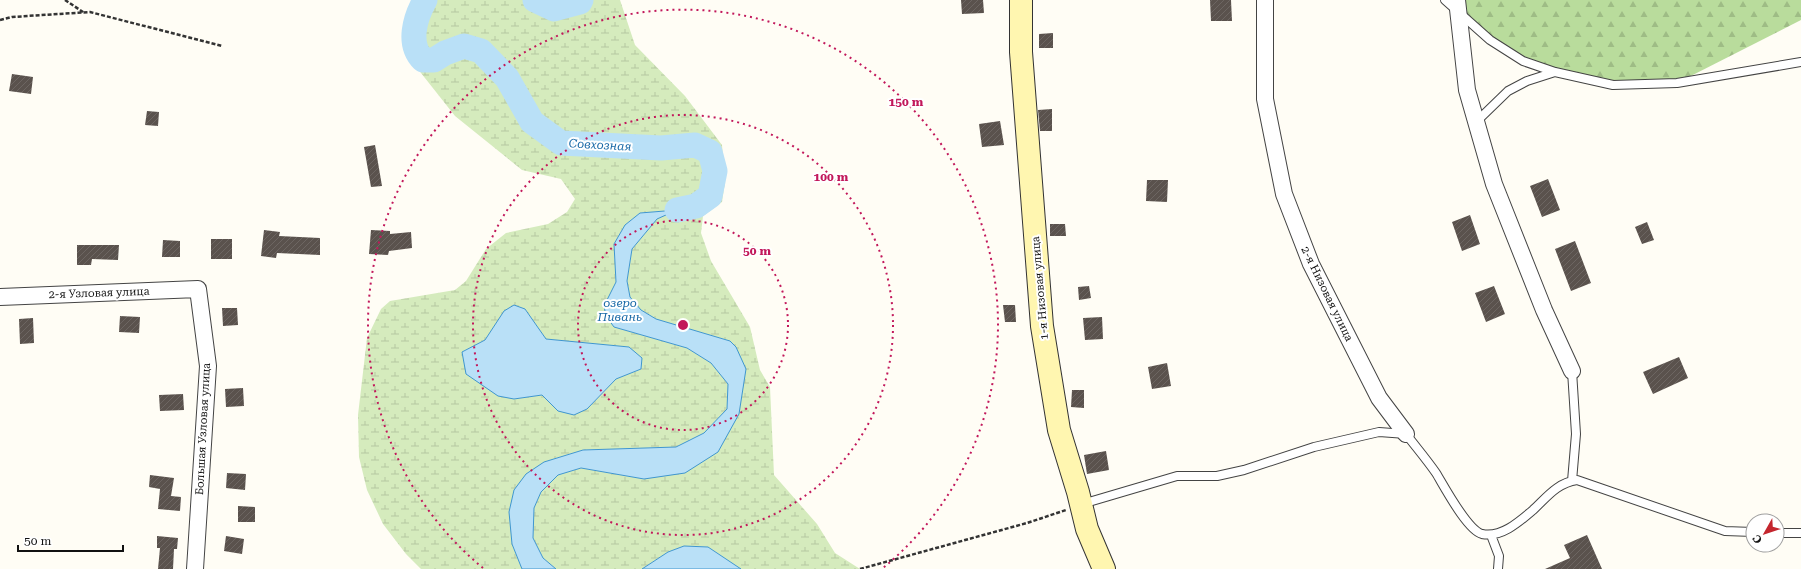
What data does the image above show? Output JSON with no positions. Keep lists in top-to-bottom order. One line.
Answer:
{"streets":{"street":["1-я Низовая улица","2-я Узловая улица","2-я Низовая улица","Большая Узловая улица"]},"crossings":[["2-я Узловая улица","Большая Узловая улица"]],"water":["Совхозная","озеро Пивань"],"scale_bar":"50 m","north":"bottom left","rings":["150 m","100 m","50 m"]}
